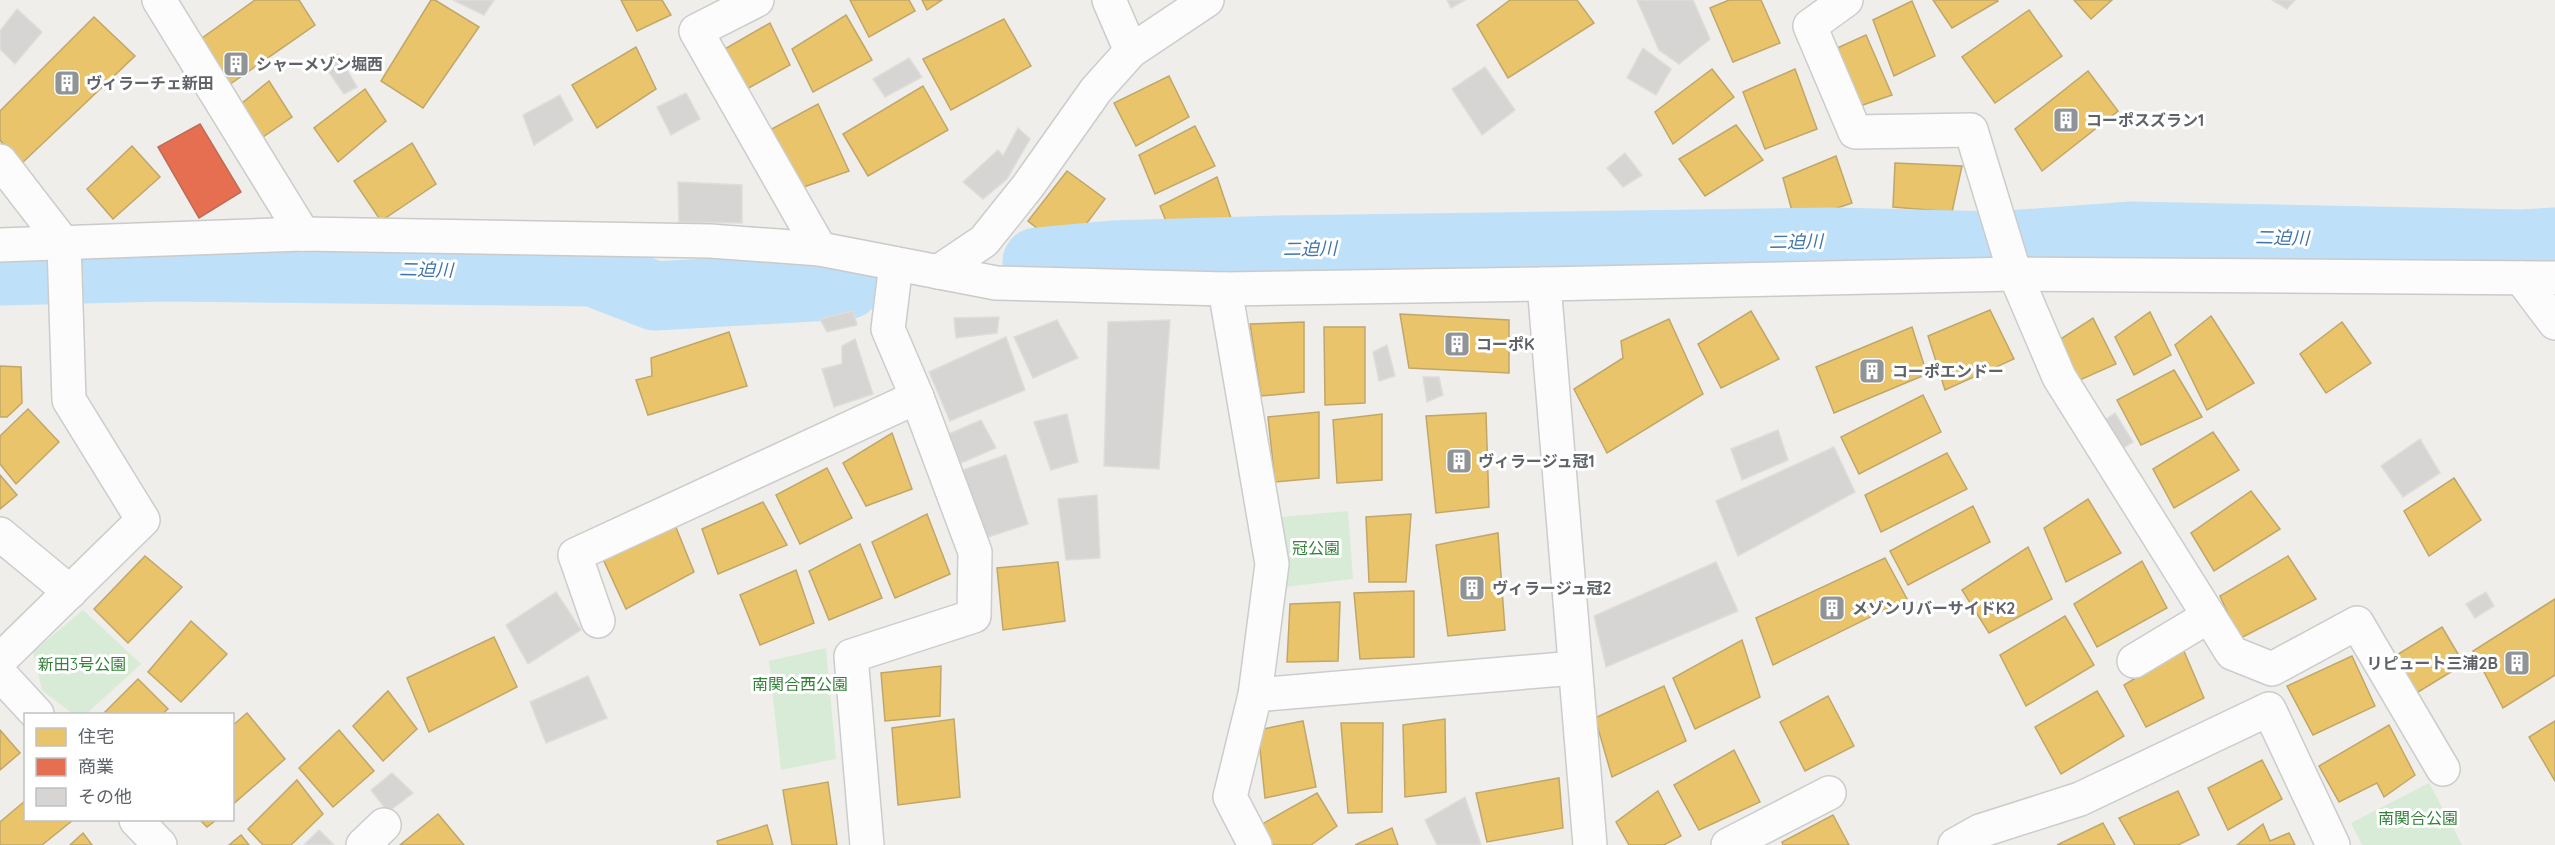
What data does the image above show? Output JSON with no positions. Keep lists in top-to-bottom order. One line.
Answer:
{"water":["二迫川"],"parks":["冠公園","新田3号公園","南関合西公園","南関合公園"],"places":{"building":["シャーメゾン堀西","ヴィラーチェ新田","コーポスズラン1","コーポK","コーポエンドー","ヴィラージュ冠1","ヴィラージュ冠2","メゾンリバーサイドK2","リピュート三浦2B"]},"legend":["住宅","商業","その他"]}
